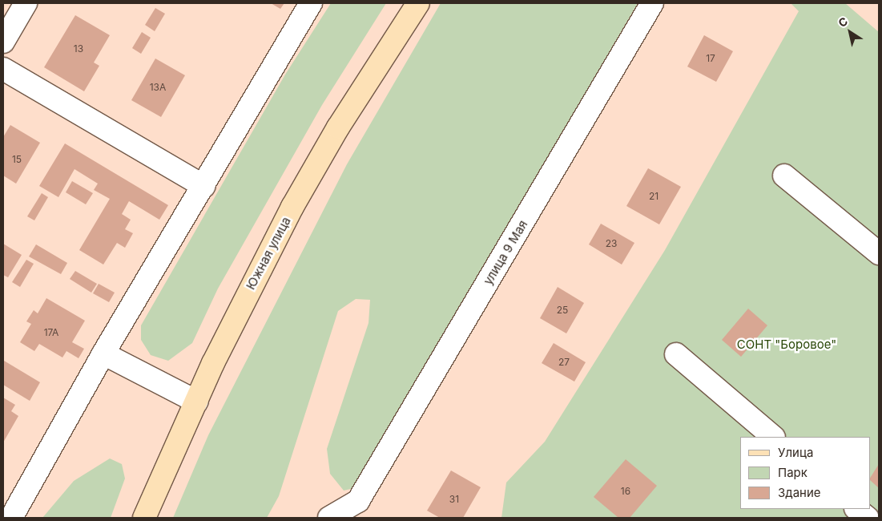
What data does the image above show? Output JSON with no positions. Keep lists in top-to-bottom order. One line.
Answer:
{"streets":{"main road":["Южная улица"],"street":["улица 9 Мая"]},"parks":["СОНТ \"Боровое\""],"house_numbers":["13","17","13А","15","21","23","25","17А","27","16","31"],"legend":["Улица","Парк","Здание"],"north":"top left"}
